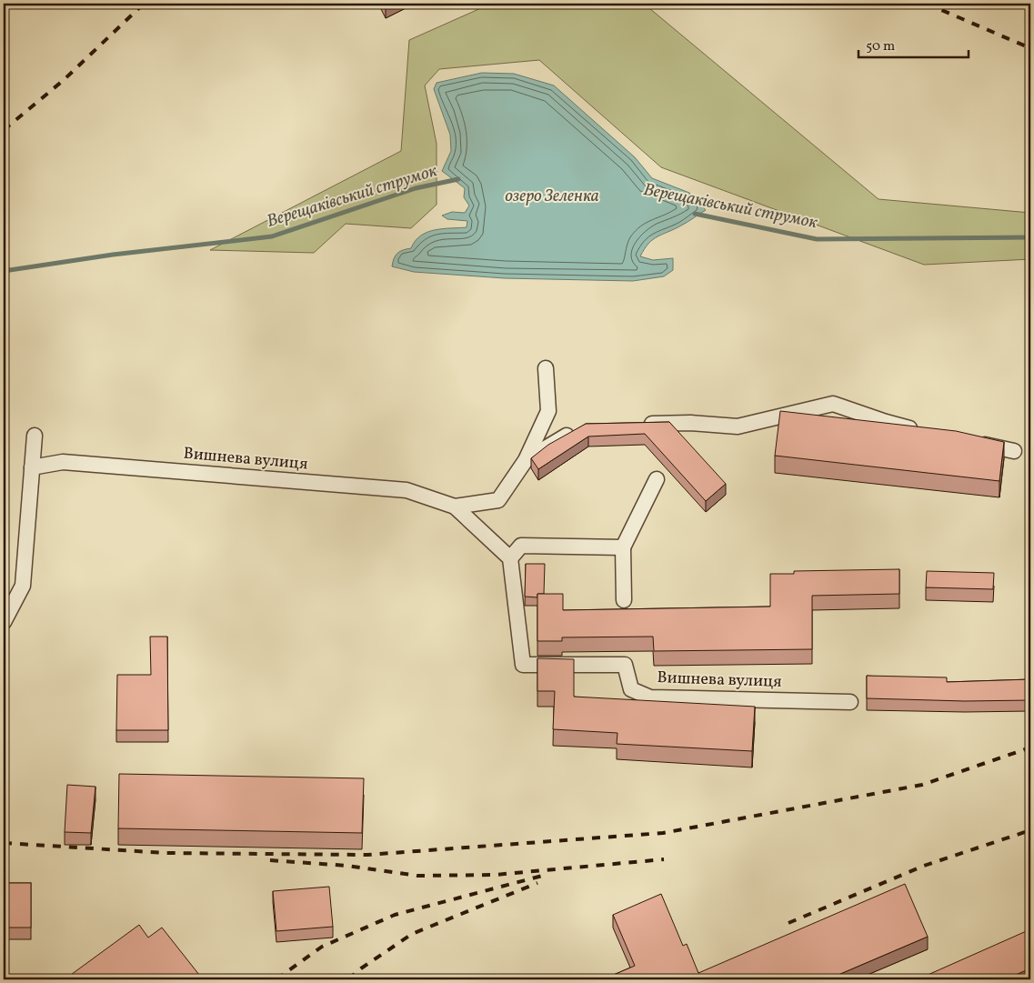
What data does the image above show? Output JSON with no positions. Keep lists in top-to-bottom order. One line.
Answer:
{"streets":{"street":["Вишнева вулиця"]},"water":["Верещаківський струмок","озеро Зеленка"],"scale_bar":"50 m"}
